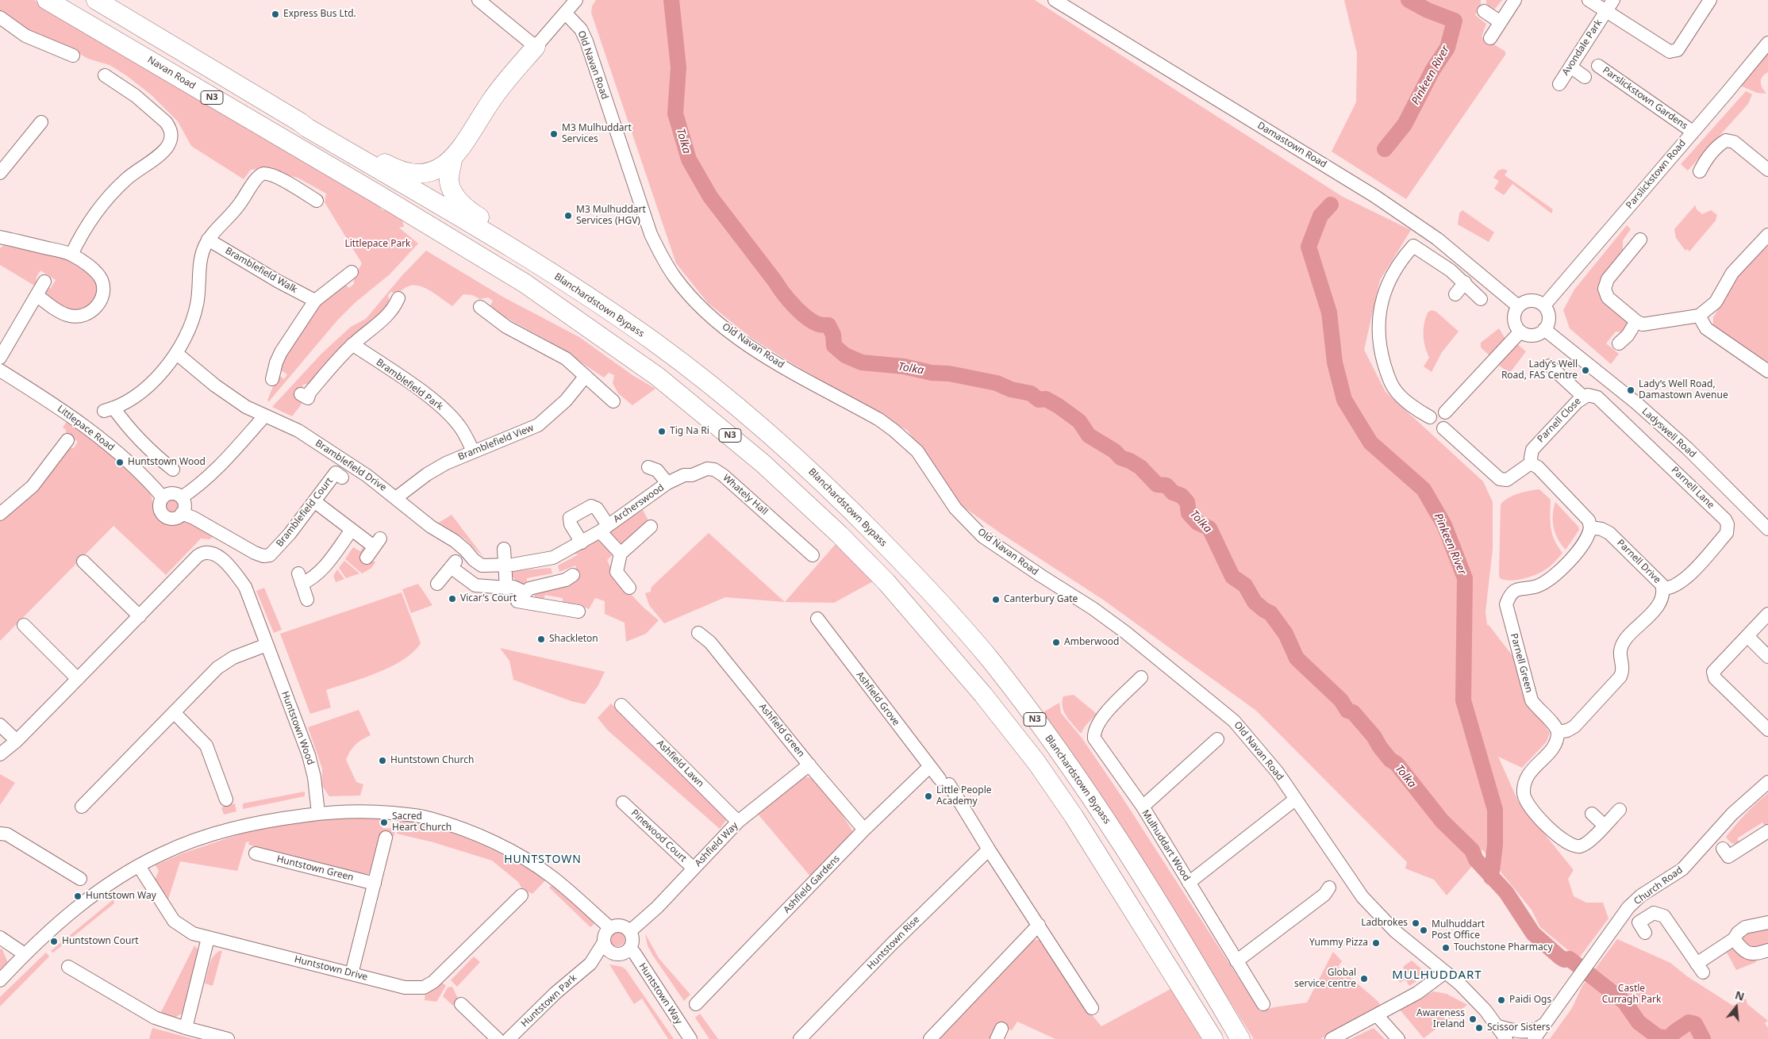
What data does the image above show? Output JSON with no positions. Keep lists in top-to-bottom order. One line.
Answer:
{"streets":{"highway":["Navan Road","N3","Blanchardstown Bypass"],"street":["Avondale Park","Old Navan Road","Parslickstown Gardens","Damastown Road","Parslickstown Road","Bramblefield Walk","Bramblefield Park","Parnell Close","Littlepace Road","Ladyswell Road","Bramblefield View","Bramblefield Drive","Parnell Lane","Whately Hall","Archerswood","Bramblefield Court","Parnell Drive","Parnell Green","Ashfield Grove","Huntstown Wood","Ashfield Green","Ashfield Lawn","Pinewood Court","Ashfield Way","Mulhuddart Wood","Huntstown Green","Ashfield Gardens","Church Road","Huntstown Rise","Huntstown Drive","Huntstown Way","Huntstown Park"]},"crossings":[["N3","Blanchardstown Bypass"],["Parslickstown Gardens","Parslickstown Road"],["Damastown Road","Parslickstown Road"],["Damastown Road","Ladyswell Road"],["Parslickstown Road","Ladyswell Road"],["Bramblefield Park","Bramblefield View"],["Parnell Close","Parnell Lane"],["Littlepace Road","Bramblefield Court"],["Bramblefield View","Bramblefield Drive"],["Bramblefield Drive","Archerswood"],["Parnell Lane","Parnell Drive"],["Whately Hall","Archerswood"],["Parnell Drive","Parnell Green"],["Ashfield Grove","Ashfield Gardens"],["Ashfield Grove","Huntstown Rise"],["Ashfield Green","Ashfield Way"],["Ashfield Green","Ashfield Gardens"],["Ashfield Lawn","Ashfield Way"],["Pinewood Court","Ashfield Way"],["Ashfield Way","Huntstown Way"],["Ashfield Way","Huntstown Park"],["Huntstown Way","Huntstown Park"]],"districts":["HUNTSTOWN","MULHUDDART"],"water":["Pinkeen River","Tolka"],"parks":["Littlepace Park","Castle Curragh Park"],"places":["Express Bus Ltd.","M3 Mulhuddart Services","M3 Mulhuddart Services (HGV)","Lady’s Well Road, FAS Centre","Lady’s Well Road, Damastown Avenue","Tig Na Ri","Huntstown Wood","Vicar's Court","Canterbury Gate","Shackleton","Amberwood","Huntstown Church","Little People Academy","Sacred Heart Church","Huntstown Way","Ladbrokes","Mulhuddart Post Office","Huntstown Court","Yummy Pizza","Touchstone Pharmacy","Global service centre","Paidi Ogs","Awareness Ireland","Scissor Sisters"],"north":"top"}
